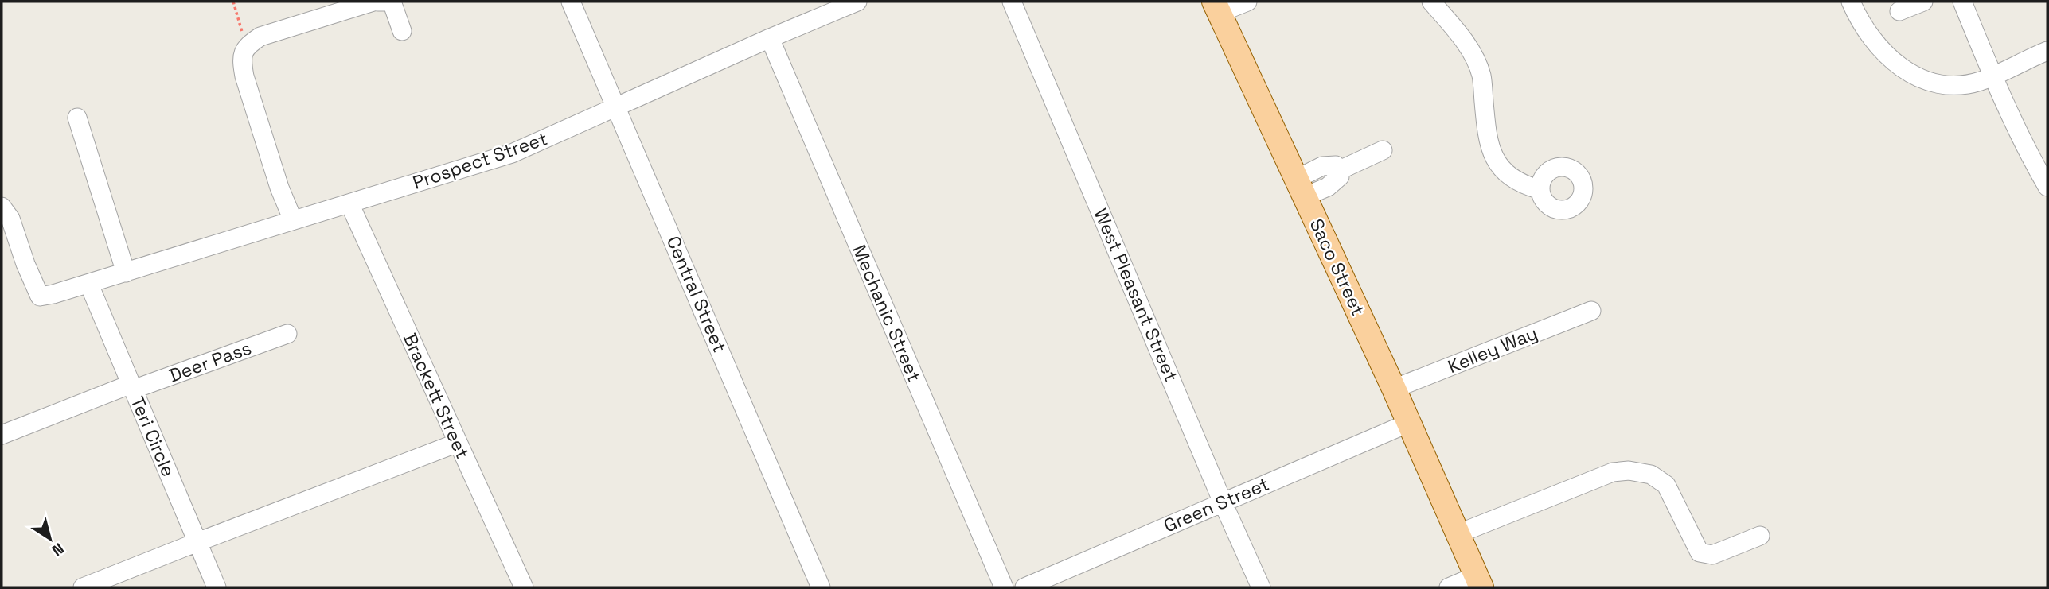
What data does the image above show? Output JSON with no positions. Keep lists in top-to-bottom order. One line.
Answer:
{"streets":{"main road":["Saco Street"],"street":["Prospect Street","Central Street","West Pleasant Street","Mechanic Street","Kelley Way","Deer Pass","Brackett Street","Teri Circle","Green Street"]},"crossings":[["Prospect Street","Central Street"],["Prospect Street","Mechanic Street"],["Prospect Street","Brackett Street"],["Prospect Street","Teri Circle"],["Saco Street","Kelley Way"],["Saco Street","Green Street"],["West Pleasant Street","Green Street"],["Deer Pass","Teri Circle"]],"north":"bottom right"}
